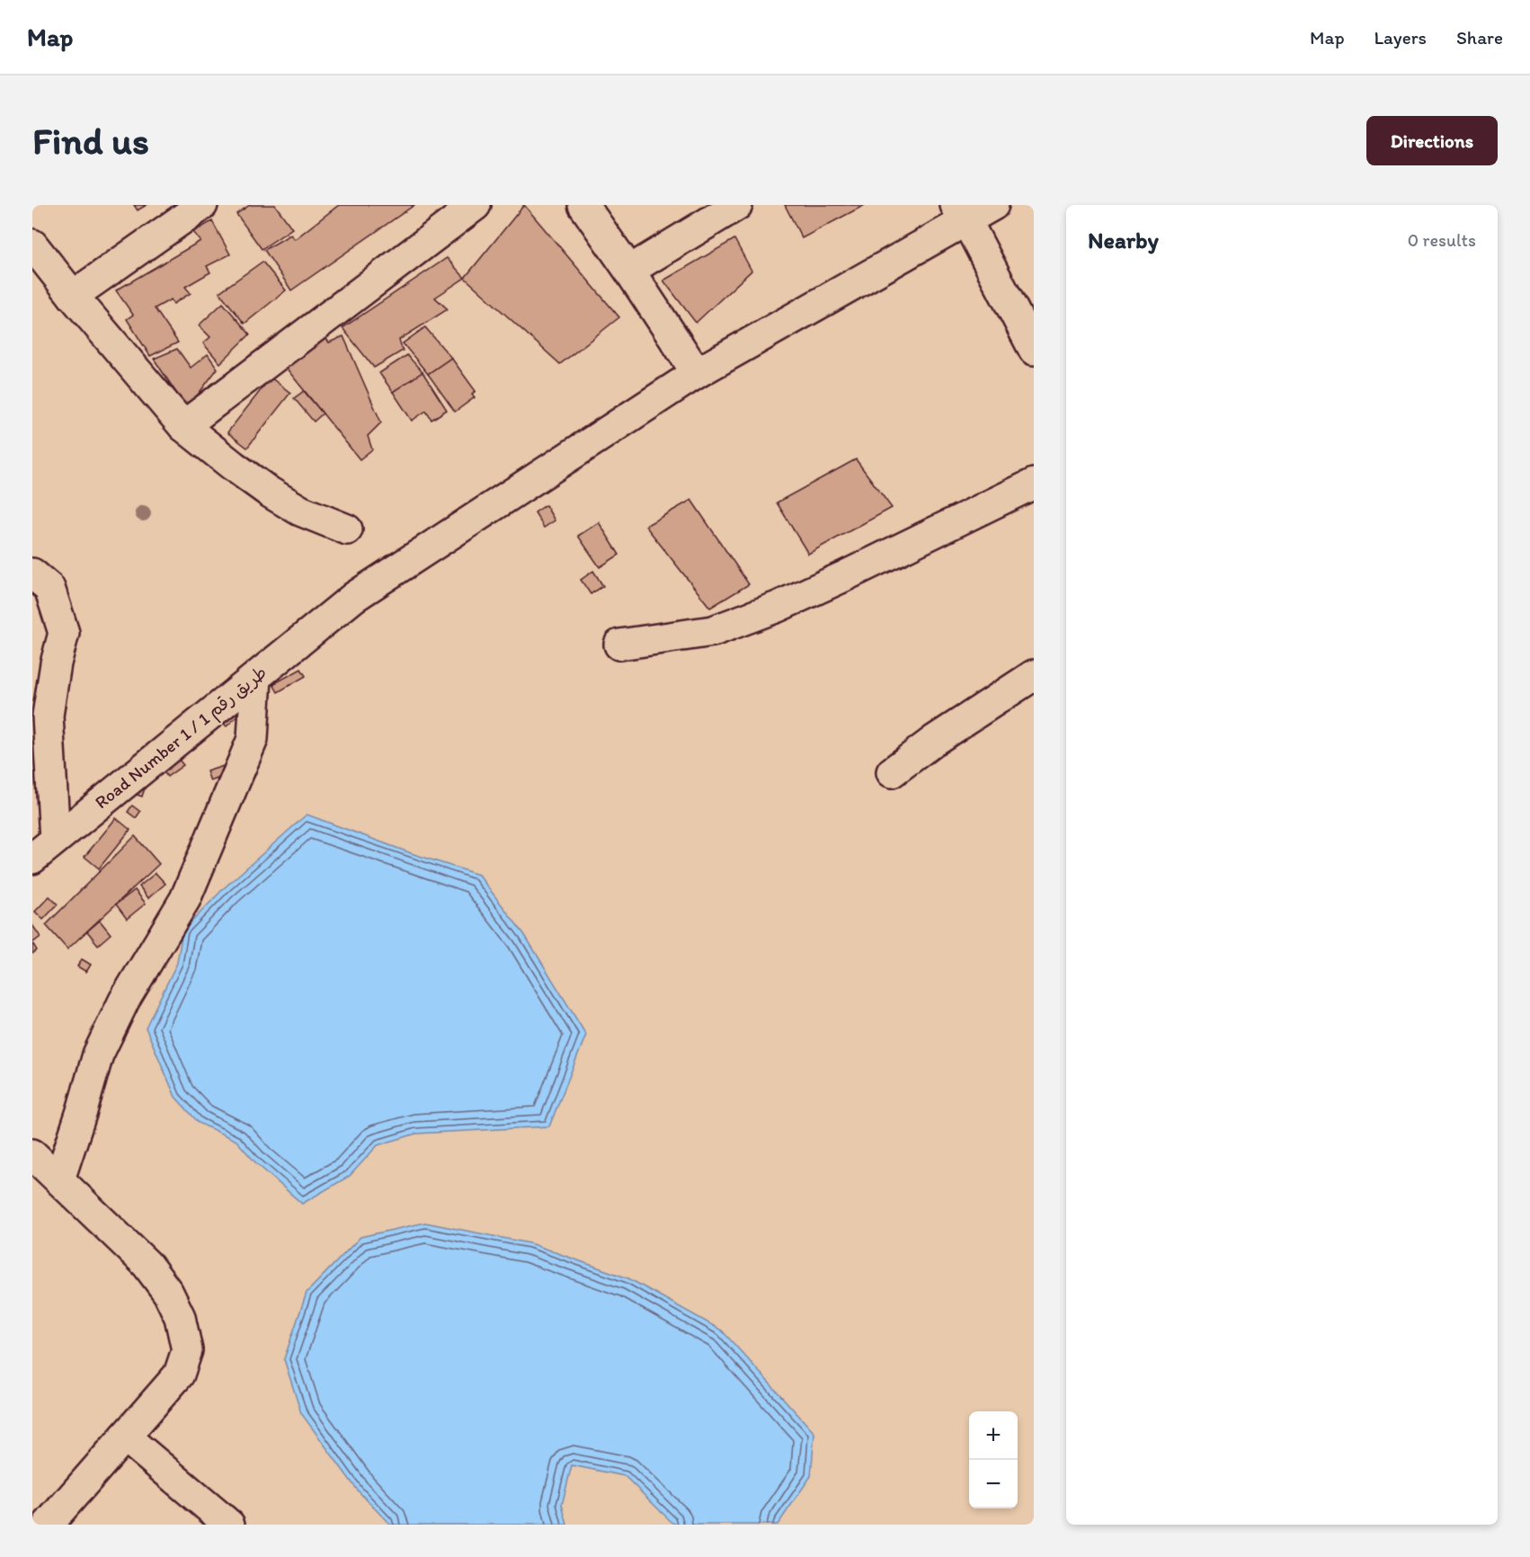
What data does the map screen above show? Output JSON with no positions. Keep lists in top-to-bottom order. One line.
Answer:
{"streets":{"main road":["Road Number 1 / طريق رقم 1"]},"page":{"header":"Map","nav":["Map","Layers","Share"],"buttons":"Directions","title":"Find us","heading":["Nearby","0 results"],"map_buttons":["+","−"]}}
